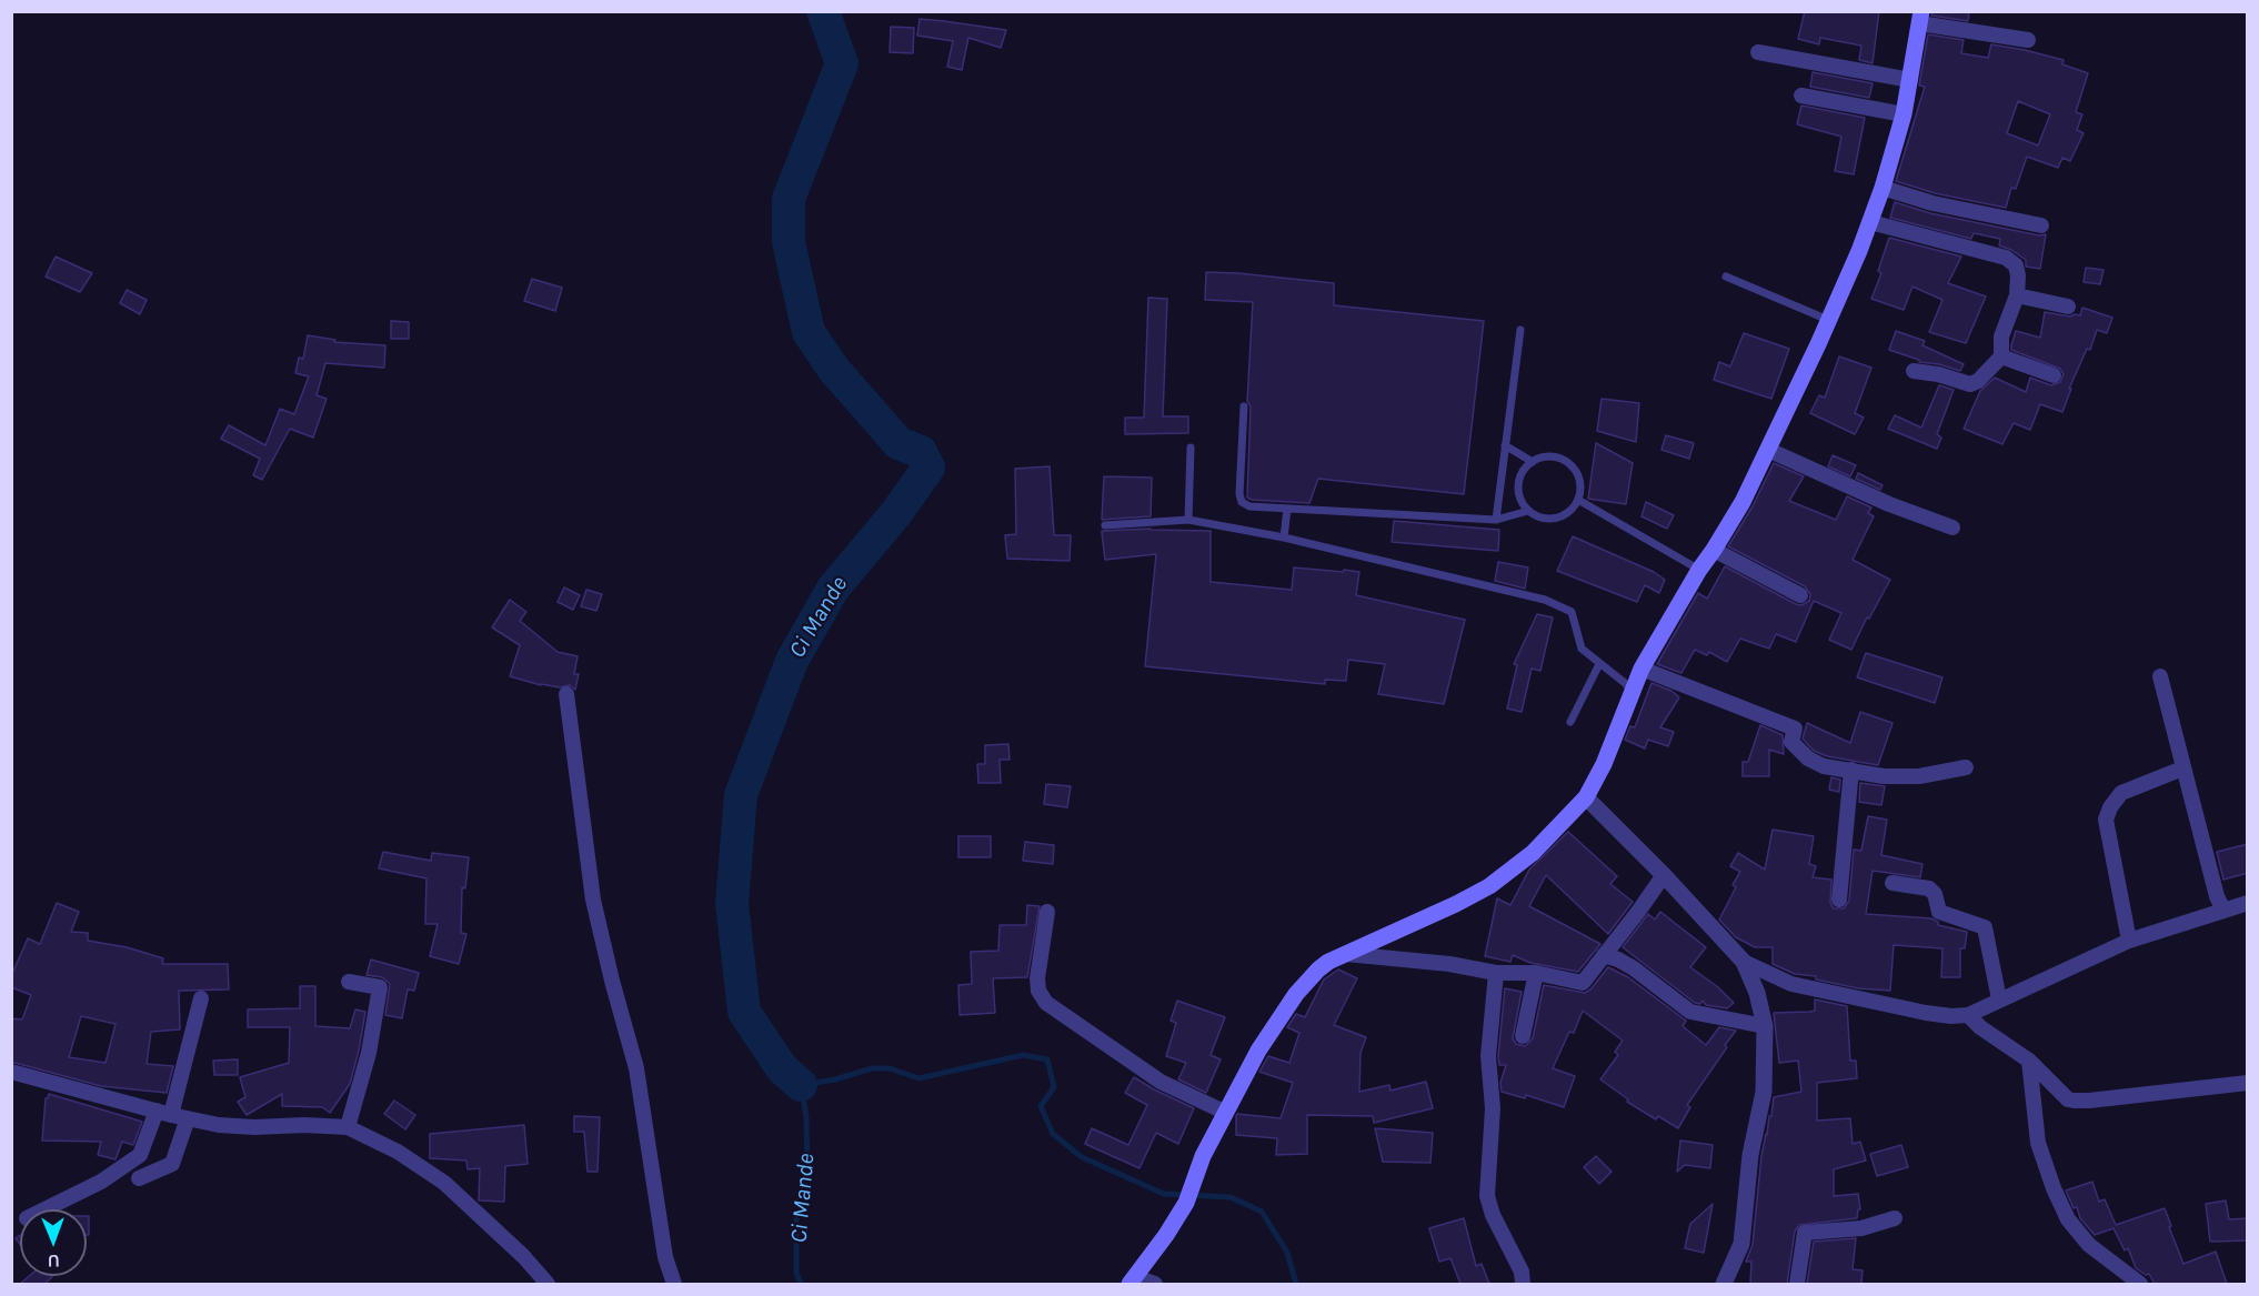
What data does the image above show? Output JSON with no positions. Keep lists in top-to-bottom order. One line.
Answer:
{"water":["Ci Mande"],"north":"bottom"}
